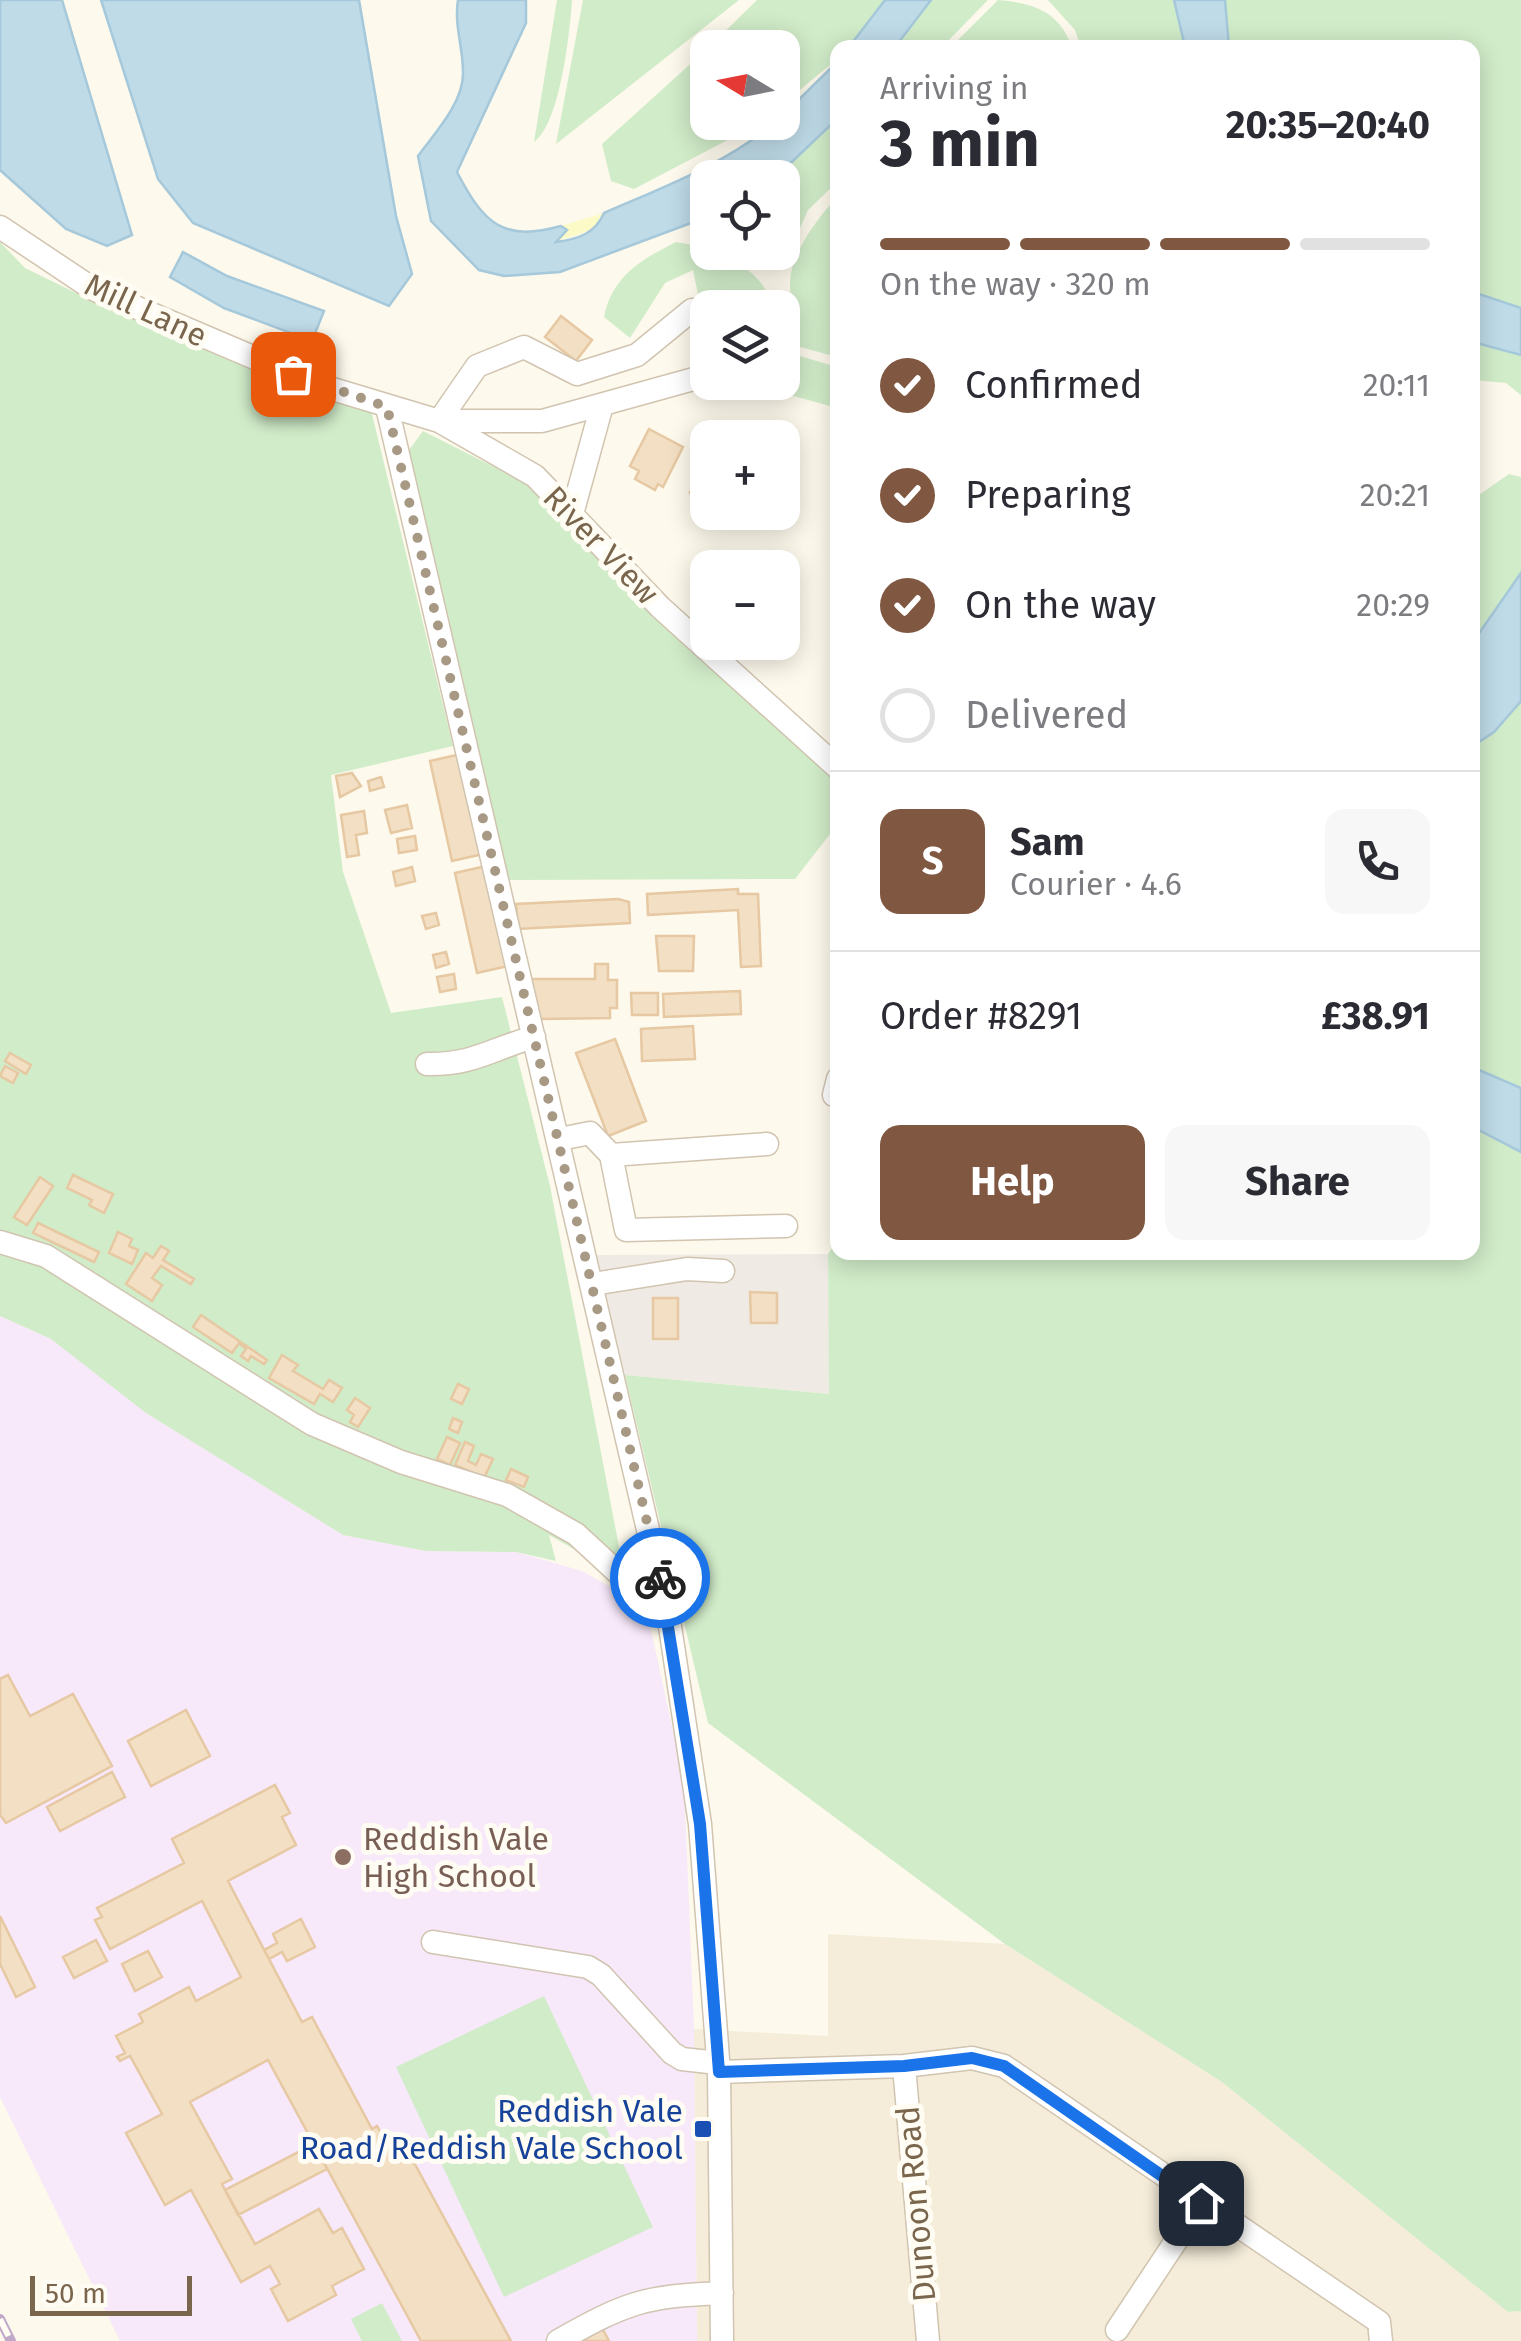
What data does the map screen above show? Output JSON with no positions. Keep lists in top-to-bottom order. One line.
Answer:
{"streets":{"street":["Mill Lane","River View","Dunoon Road"]},"crossings":[["Mill Lane","River View"]],"places":{"other":["Reddish Vale High School"],"transit":["Reddish Vale Road/Reddish Vale School"]},"scale_bar":"50 m","north":"left","page":{"map_buttons":["+","−"],"heading":["3 min","Arriving in","20:35–20:40"],"panel":["Sam","Courier · 4.6","Order #8291","£38.91"],"bar":"On the way · 320 m","list":[["Confirmed","20:11"],["Preparing","20:21"],["On the way","20:29"],"Delivered"],"round":"S","buttons":["Help","Share"],"scale":"50 m"}}
